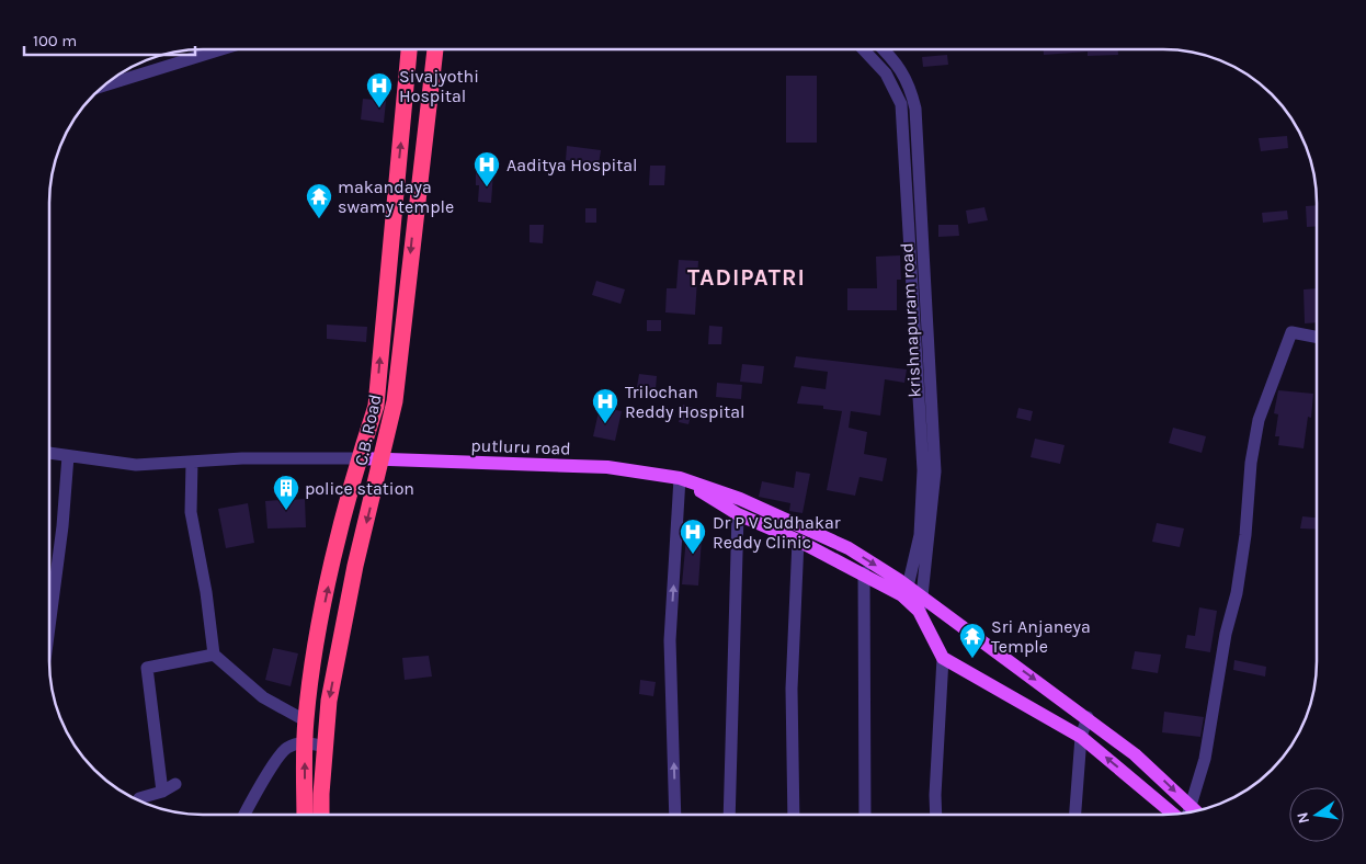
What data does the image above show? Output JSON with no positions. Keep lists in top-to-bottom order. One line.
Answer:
{"streets":{"highway":["C.B. Road"],"main road":["putluru road"],"street":["krishnapuram road"]},"crossings":[["C.B. Road","putluru road"]],"districts":["TADIPATRI"],"places":{"hospital":["Sivajyothi Hospital","Aaditya Hospital","Trilochan Reddy Hospital","Dr P V Sudhakar Reddy Clinic"],"temple":["makandaya swamy temple","Sri Anjaneya Temple"],"building":["police station"]},"scale_bar":"100 m","north":"left"}
